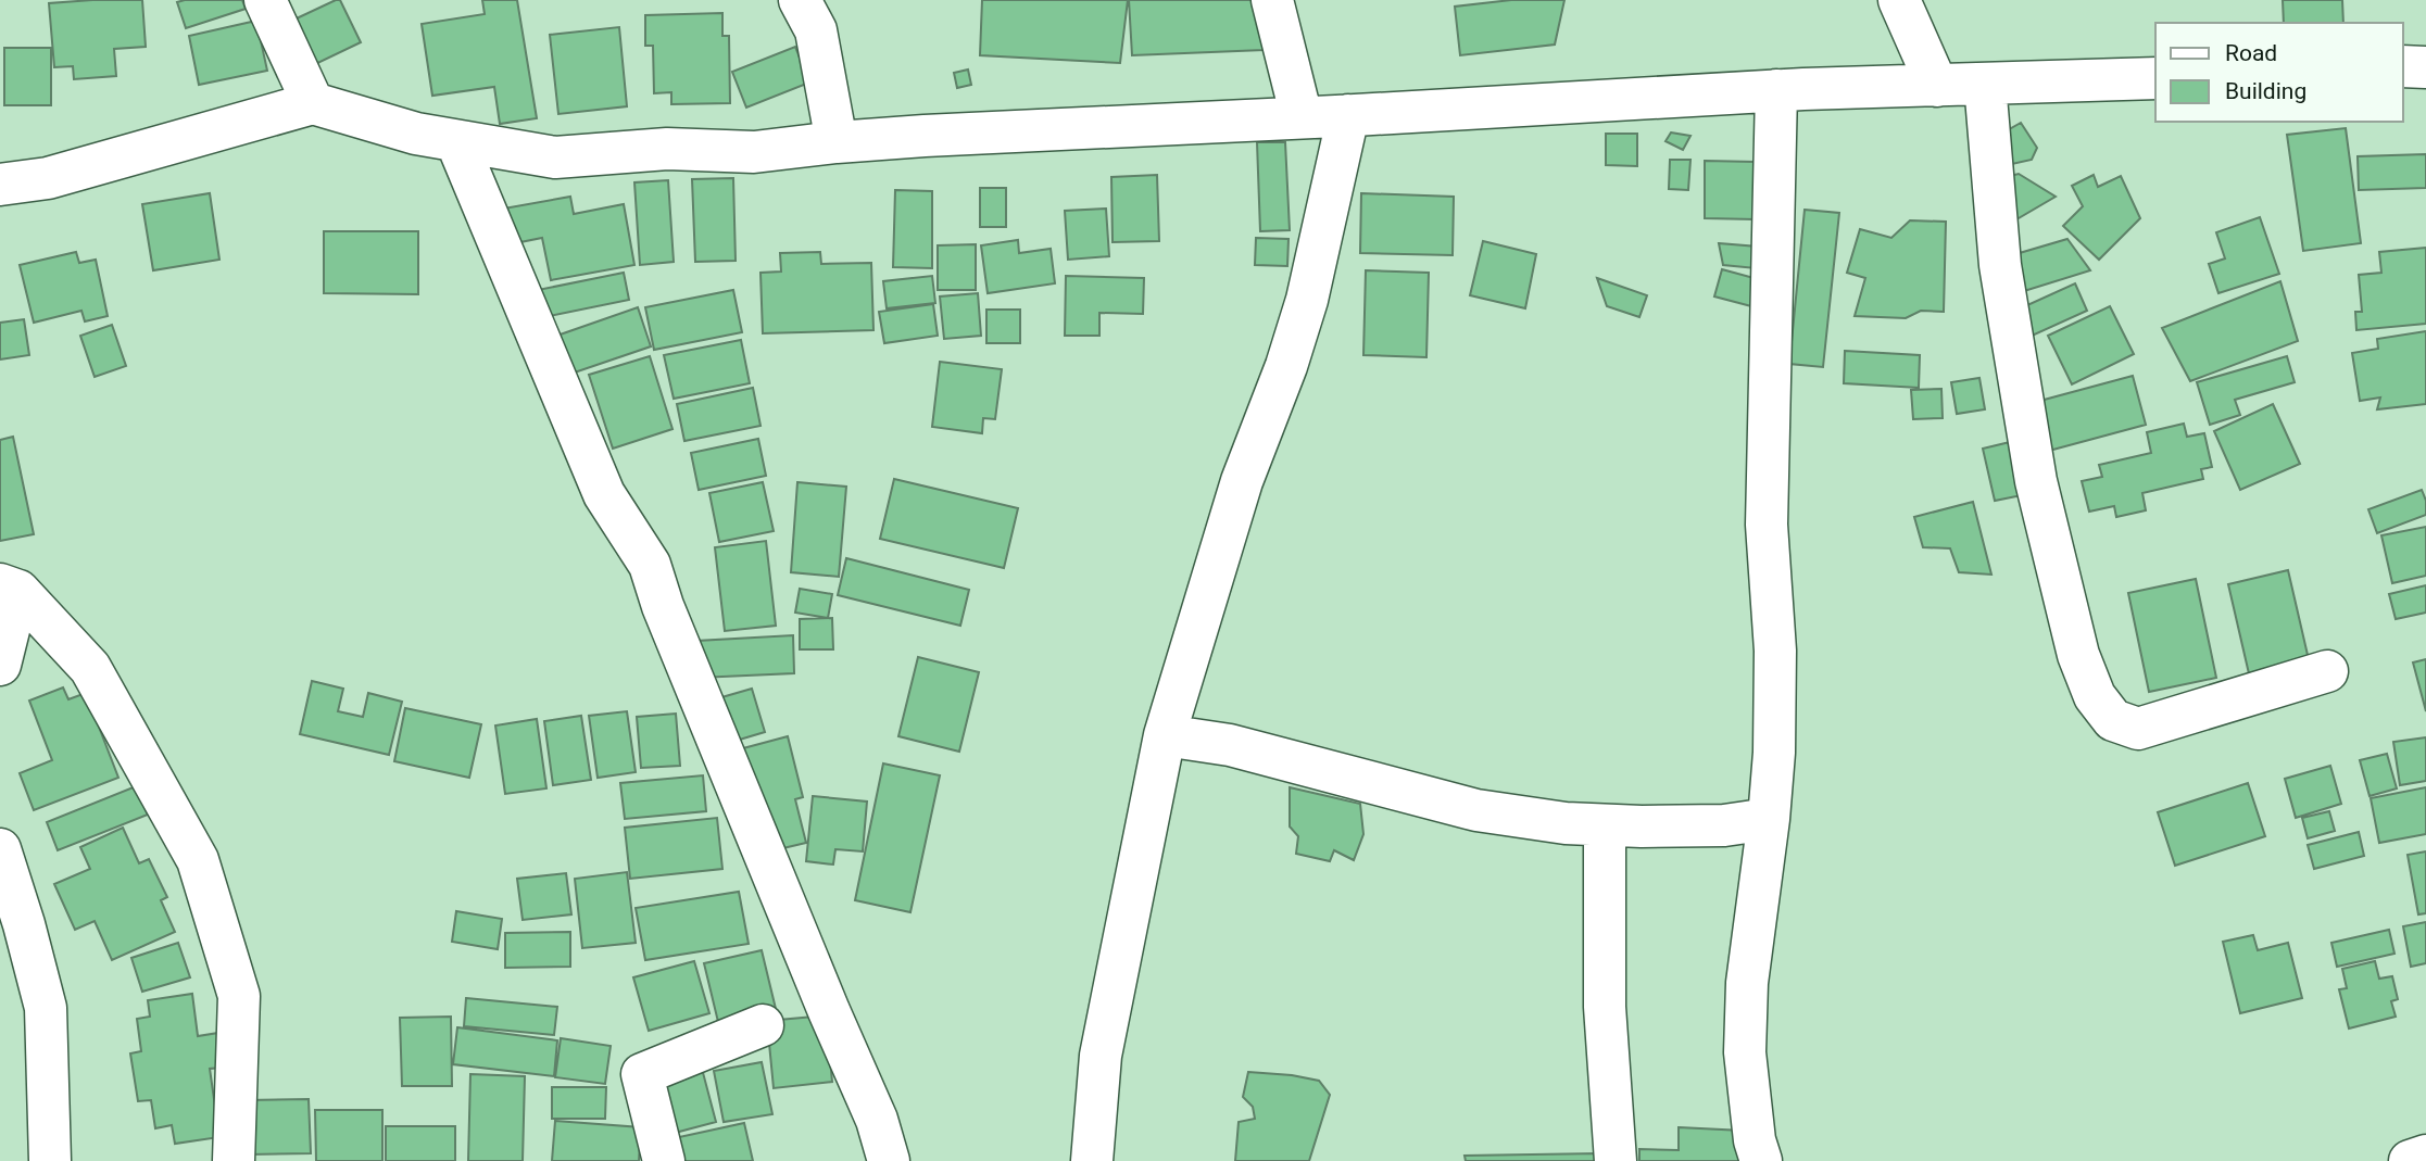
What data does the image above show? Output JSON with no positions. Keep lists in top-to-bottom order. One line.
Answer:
{"legend":["Road","Building"]}
